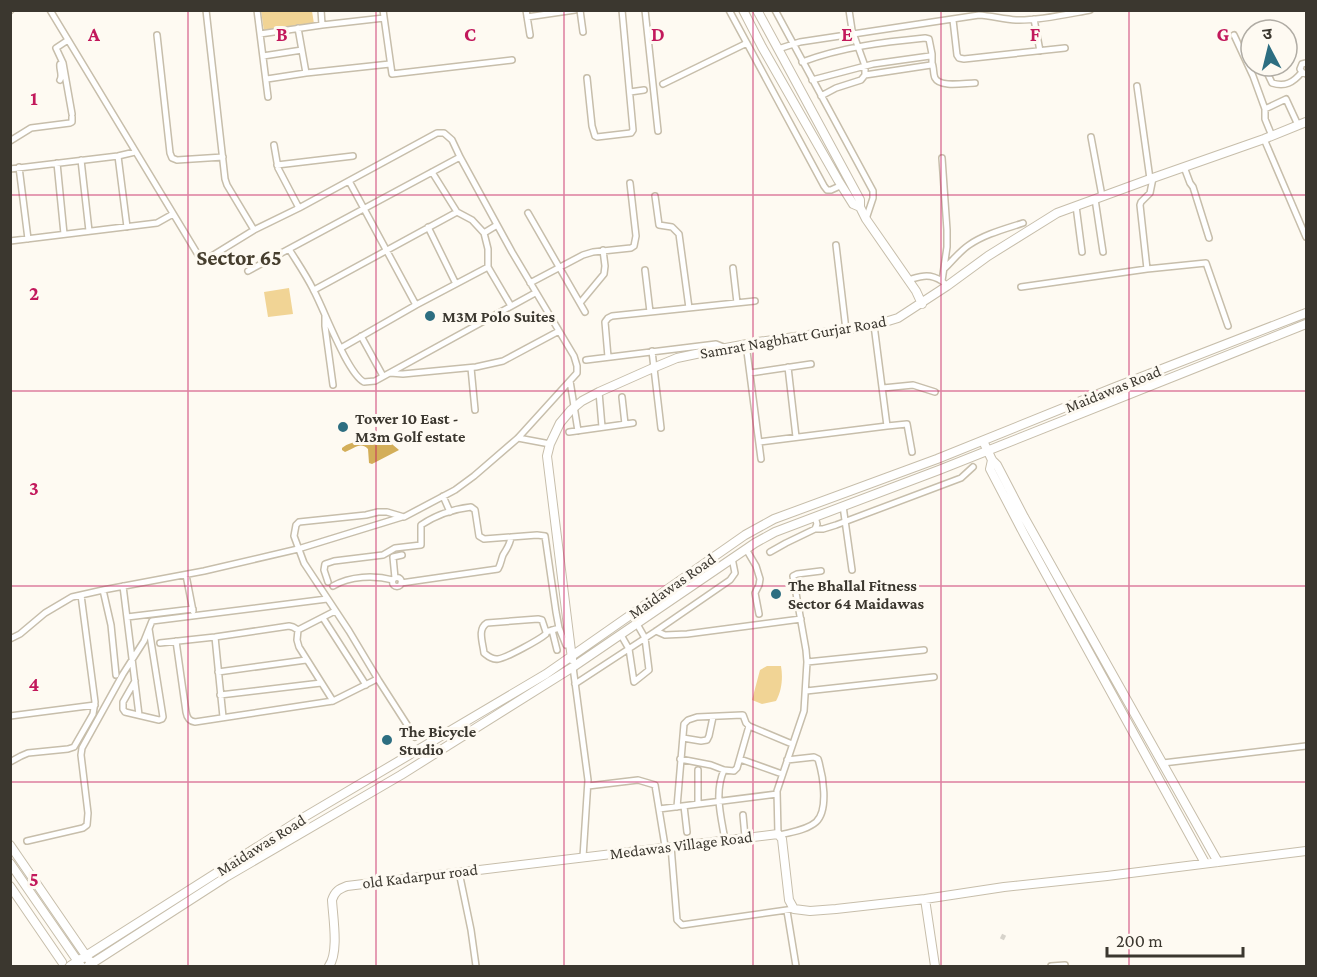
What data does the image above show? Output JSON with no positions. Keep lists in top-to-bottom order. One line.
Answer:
{"streets":{"street":["Samrat Nagbhatt Gurjar Road","Maidawas Road","Medawas Village Road","old Kadarpur road"]},"crossings":[["Samrat Nagbhatt Gurjar Road","Maidawas Road"],["Medawas Village Road","old Kadarpur road"]],"districts":["Sector 65"],"places":["M3M Polo Suites","Tower 10 East - M3m Golf estate","The Bhallal Fitness Sector 64 Maidawas","The Bicycle Studio"],"scale_bar":"200 m","north":"top","grid":{"columns":["A","B","C","D","E","F","G"],"rows":["1","2","3","4","5"]}}
